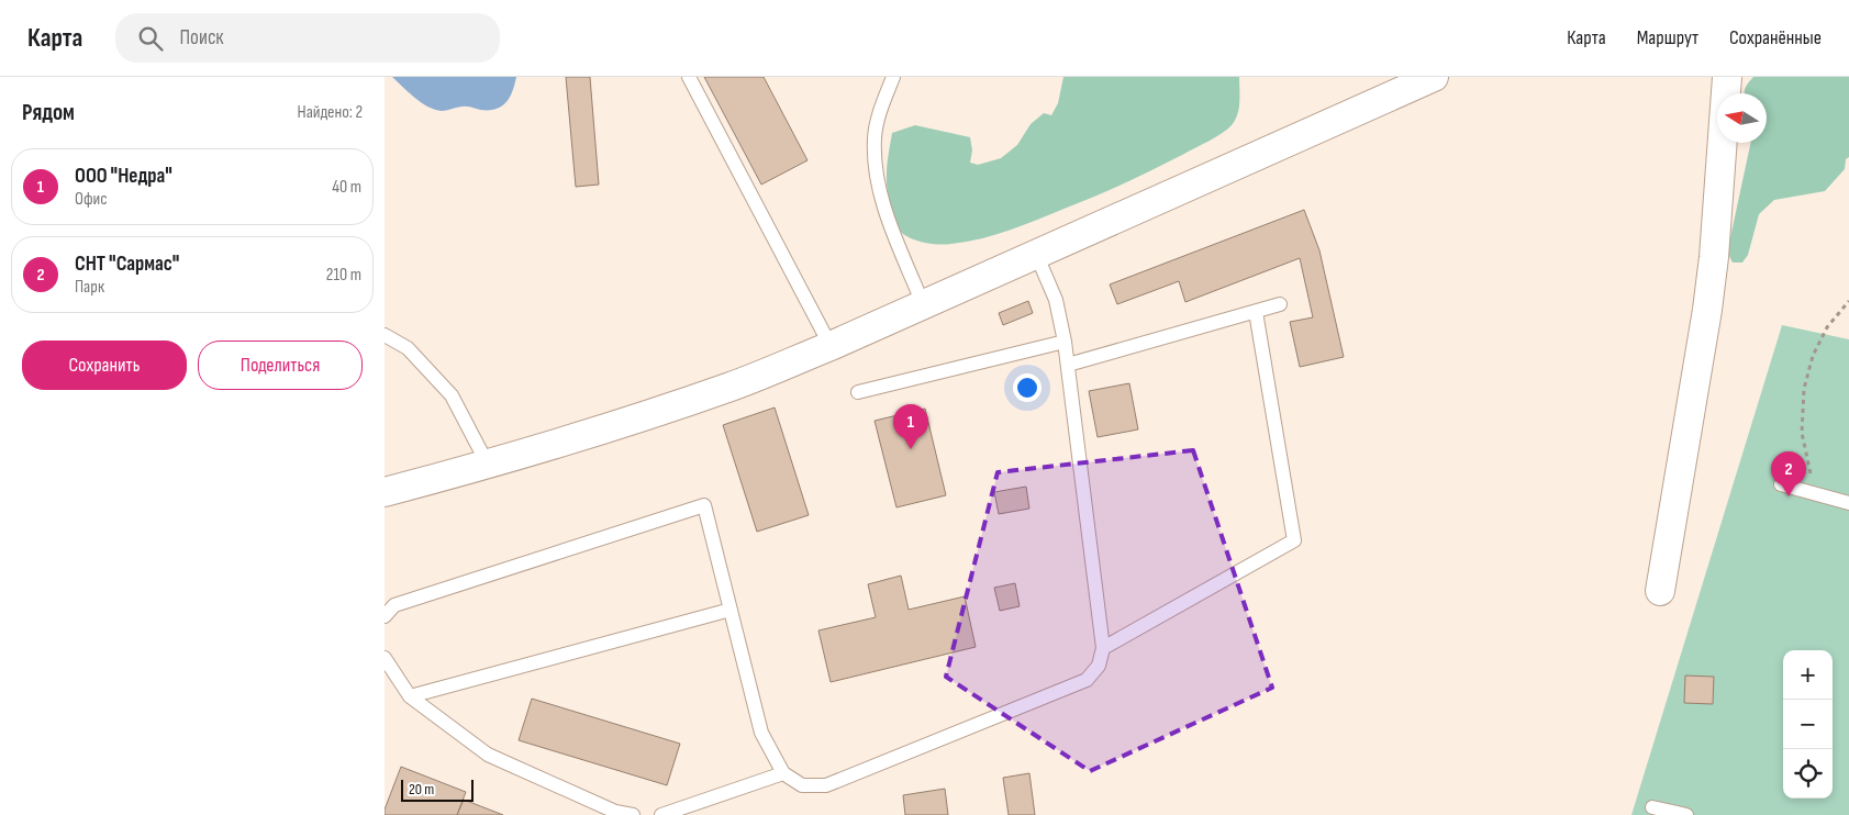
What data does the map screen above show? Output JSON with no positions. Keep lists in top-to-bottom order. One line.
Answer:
{"scale_bar":"20 m","north":"left","page":{"header":"Карта","search":"Поиск","nav":["Карта","Маршрут","Сохранённые"],"heading":["Рядом","Найдено: 2"],"list":[{"mark":"1","name":"ООО \"Недра\"","note":"Офис","value":"40 m"},{"mark":"2","name":"СНТ \"Сармас\"","note":"Парк","value":"210 m"}],"buttons":["Сохранить","Поделиться"],"pins":["1","2"],"map_buttons":["+","−"],"scale":"20 m"}}
